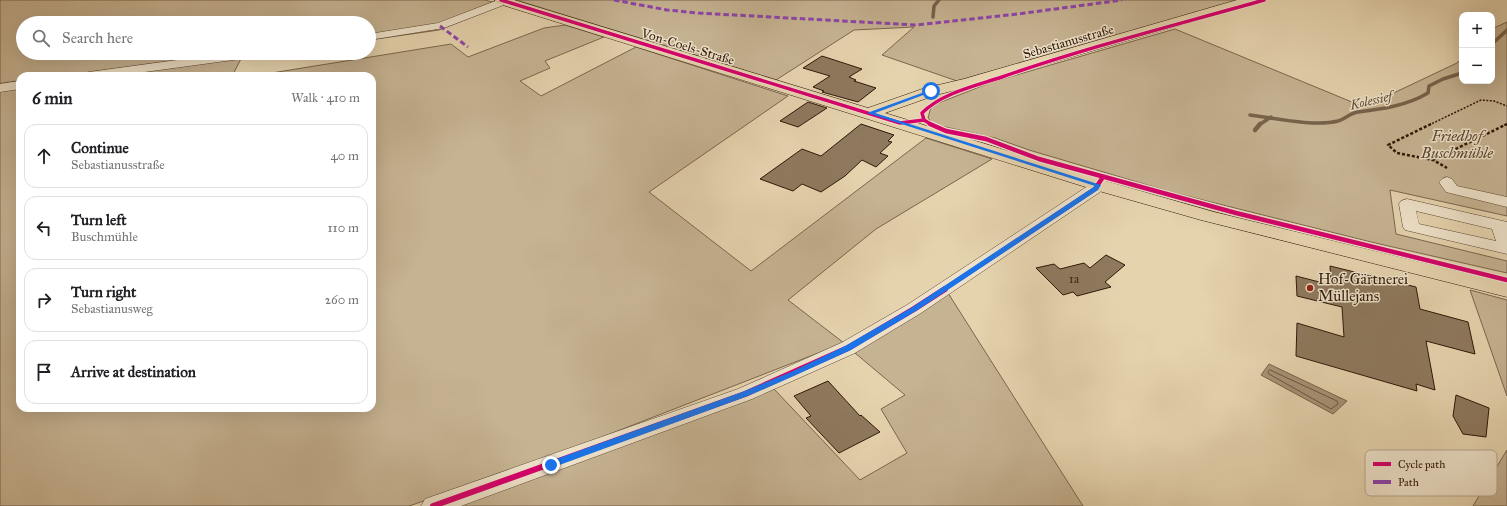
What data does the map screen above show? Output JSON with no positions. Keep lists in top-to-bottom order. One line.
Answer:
{"streets":{"main road":["Sebastianusstraße","Von-Coels-Straße"]},"crossings":[["Sebastianusstraße","Von-Coels-Straße"]],"water":["Kolessief"],"parks":["Friedhof Buschmühle"],"places":["Hof-Gärtnerei Müllejans"],"house_numbers":["1a"],"legend":["Cycle path","Path"],"page":{"map_buttons":["+","−"],"search":"Search here","heading":["6 min","Walk · 410 m"],"list":[["Continue","Sebastianusstraße","40 m"],["Turn left","Buschmühle","110 m"],["Turn right","Sebastianusweg","260 m"],"Arrive at destination"]}}
